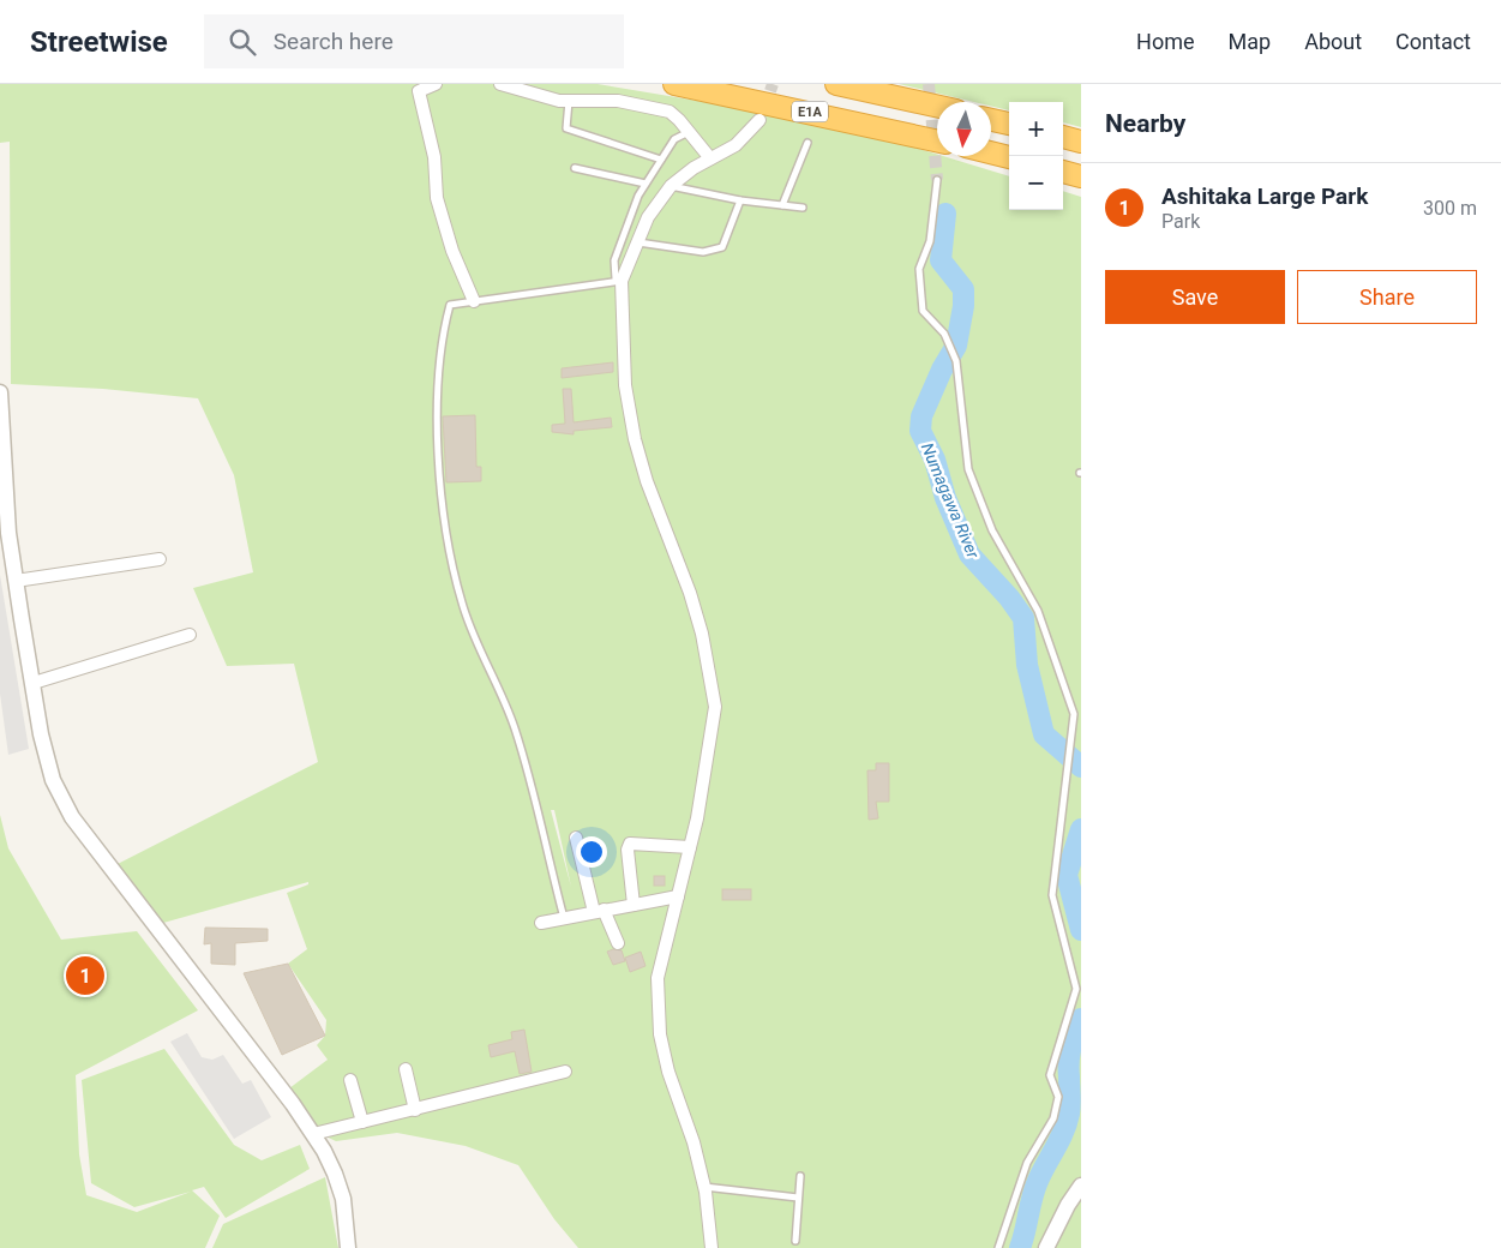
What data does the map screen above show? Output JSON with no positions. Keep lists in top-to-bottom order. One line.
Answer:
{"streets":{"highway":["E1A"]},"water":["Numagawa River"],"north":"bottom","page":{"header":"Streetwise","search":"Search here","nav":["Home","Map","About","Contact"],"heading":"Nearby","map_buttons":["+","−"],"list":[{"mark":"1","name":"Ashitaka Large Park","note":"Park","value":"300 m"}],"buttons":["Save","Share"],"pins":"1"}}
